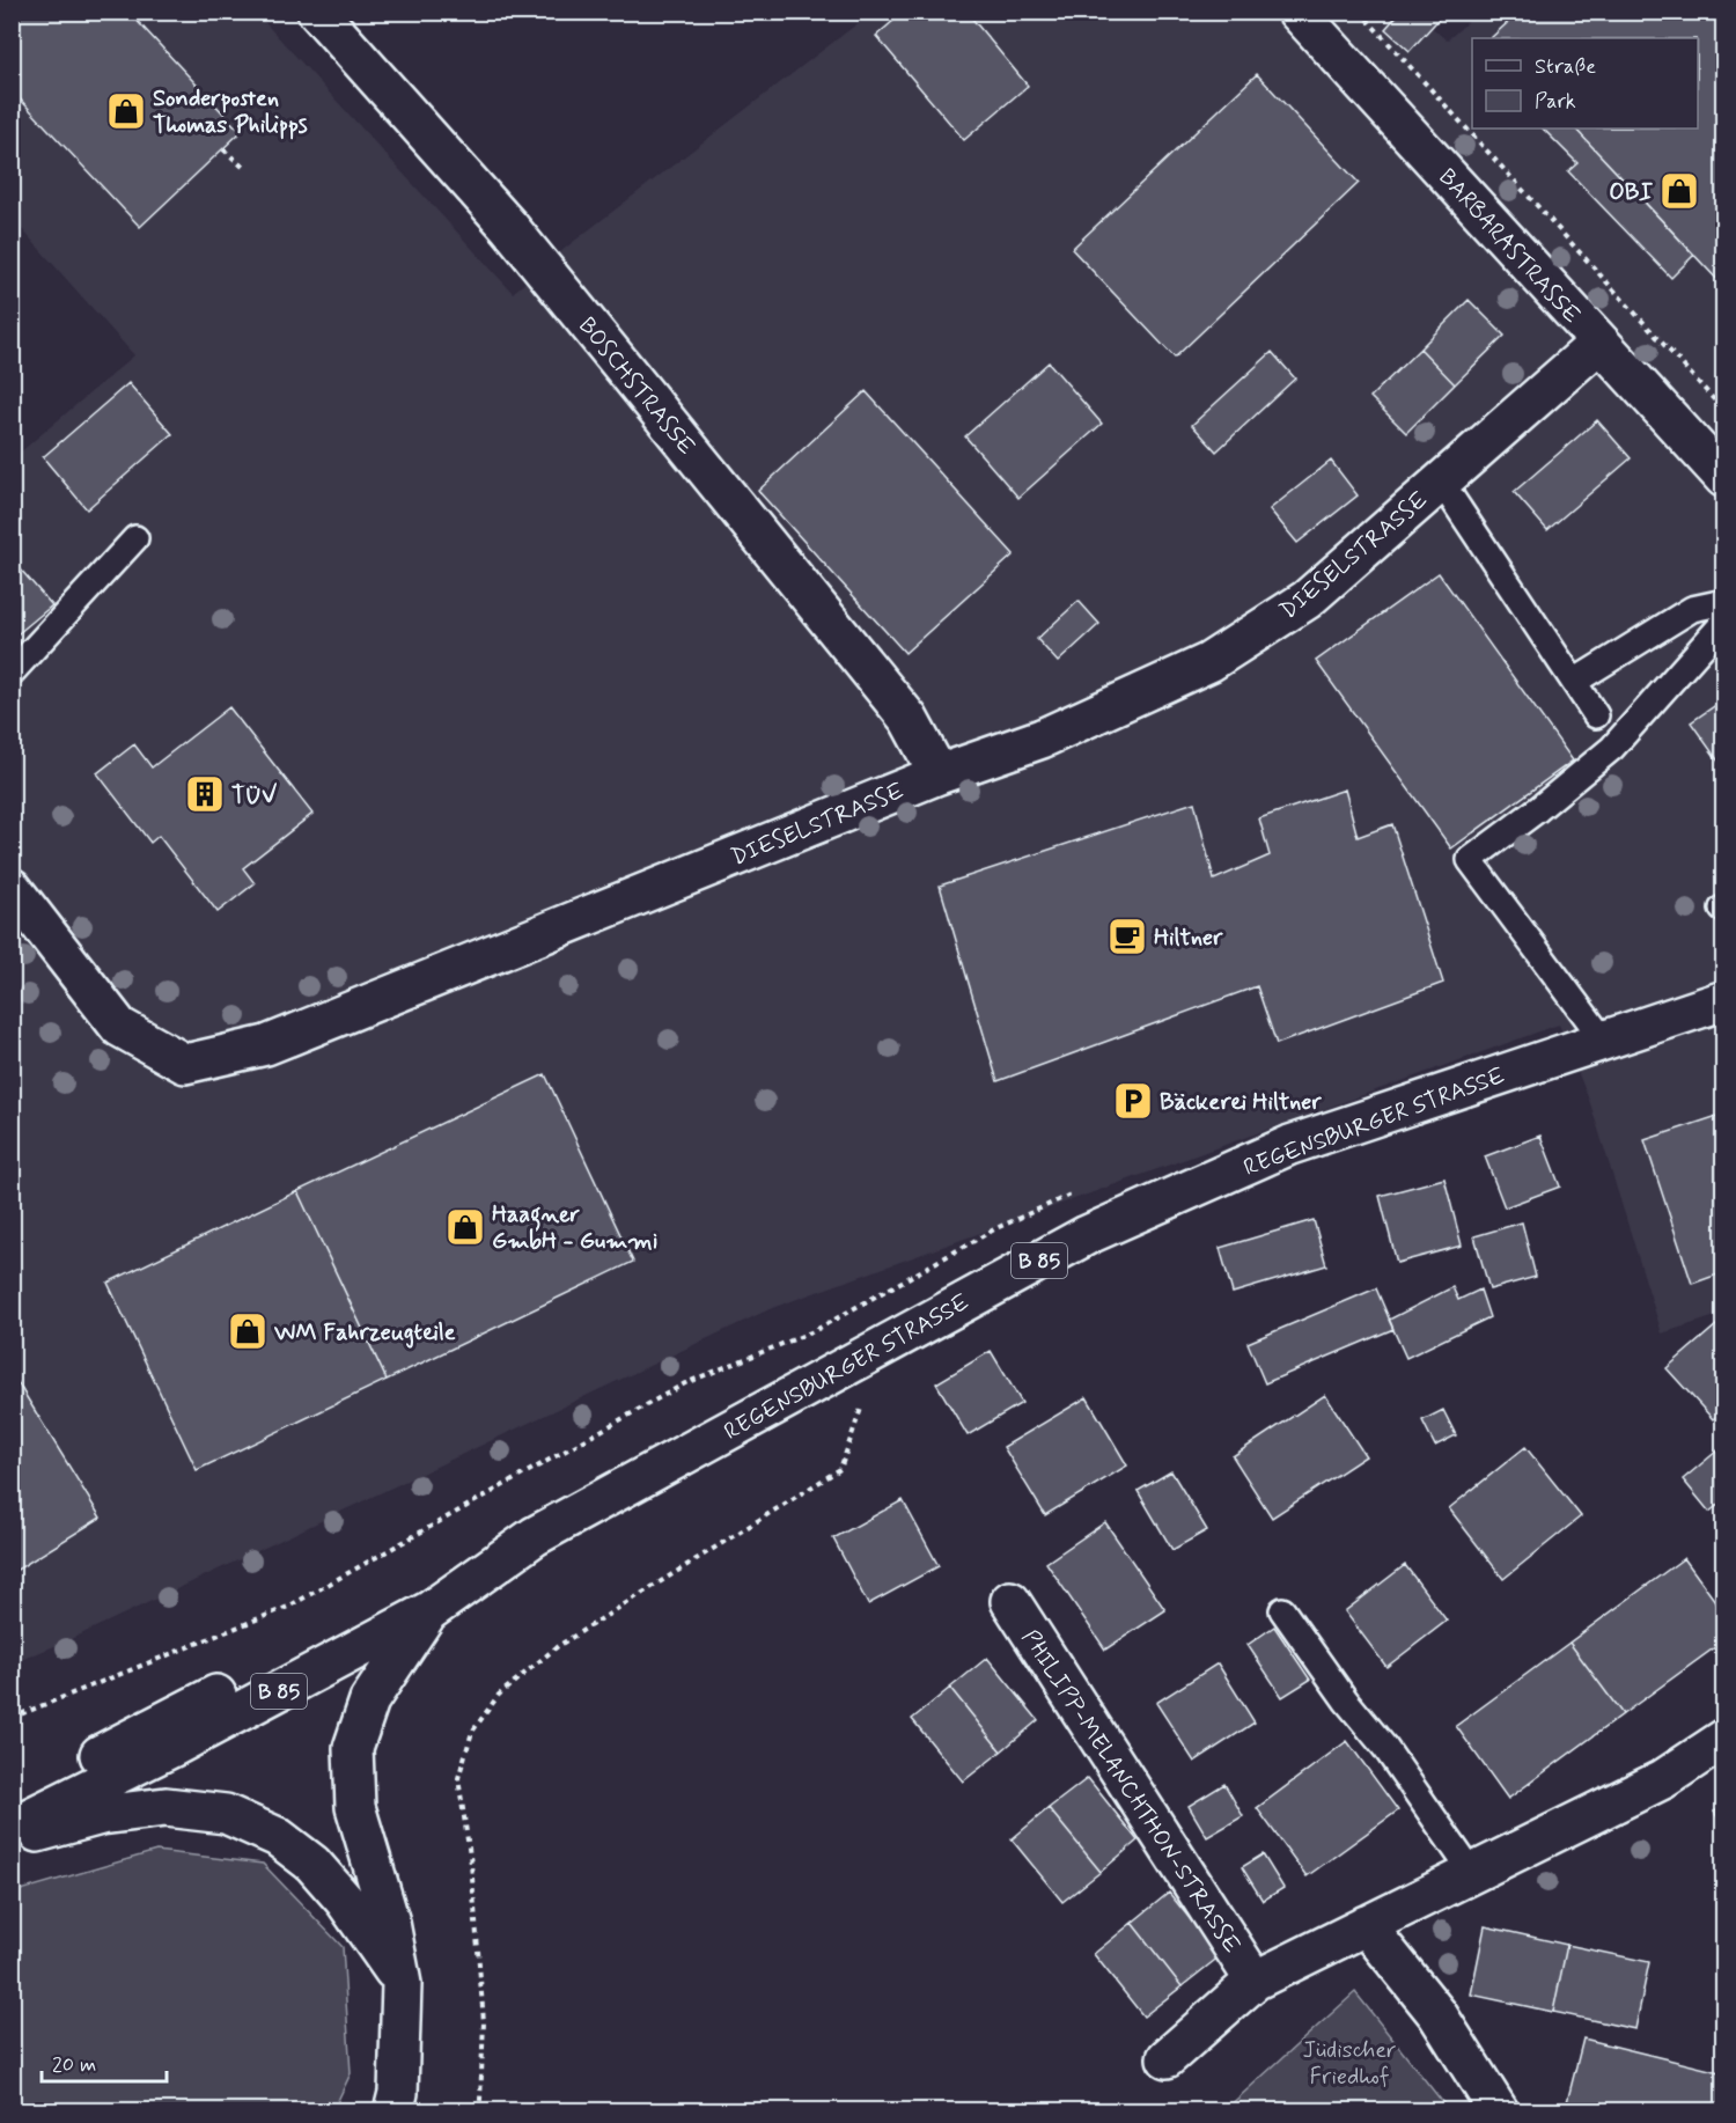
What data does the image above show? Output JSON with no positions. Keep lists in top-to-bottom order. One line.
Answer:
{"streets":{"street":["BARBARASTRASSE","BOSCHSTRASSE","DIESELSTRASSE","REGENSBURGER STRASSE","B 85","PHILIPP-MELANCHTHON-STRASSE"]},"crossings":[["BARBARASTRASSE","DIESELSTRASSE"],["BOSCHSTRASSE","DIESELSTRASSE"],["REGENSBURGER STRASSE","B 85"]],"parks":["Jüdischer Friedhof"],"places":{"shop":["Sonderposten Thomas Philipps","OBI","Haagner GmbH - Gummi","WM Fahrzeugteile"],"building":["TÜV"],"cafe":["Hiltner"],"parking":["Bäckerei Hiltner"]},"legend":["Straße","Park"],"scale_bar":"20 m"}
